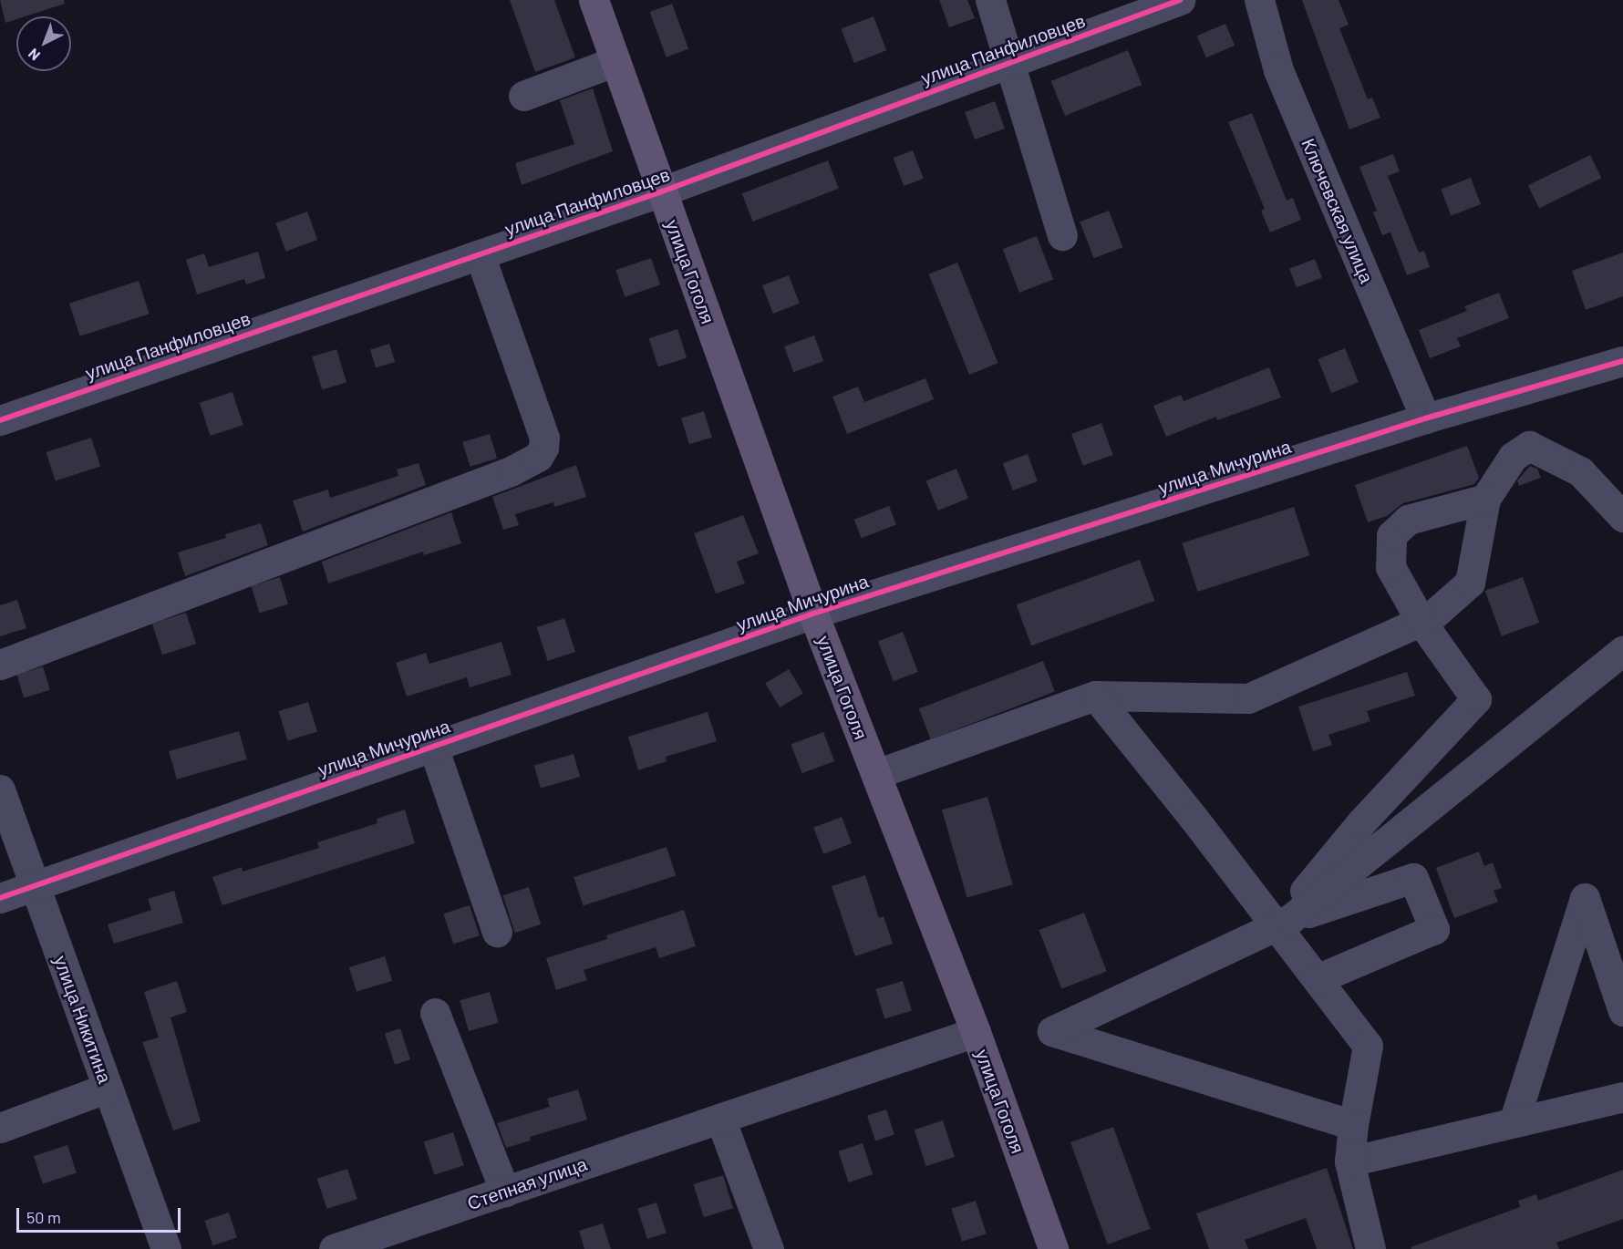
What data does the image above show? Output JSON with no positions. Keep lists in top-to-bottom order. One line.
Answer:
{"streets":{"main road":["улица Гоголя"],"street":["улица Панфиловцев","Ключевская улица","улица Мичурина","улица Никитина","Степная улица"]},"crossings":[["улица Панфиловцев","улица Гоголя"],["Ключевская улица","улица Мичурина"],["улица Гоголя","улица Мичурина"],["улица Гоголя","Степная улица"],["улица Мичурина","улица Никитина"]],"scale_bar":"50 m","north":"bottom left"}
